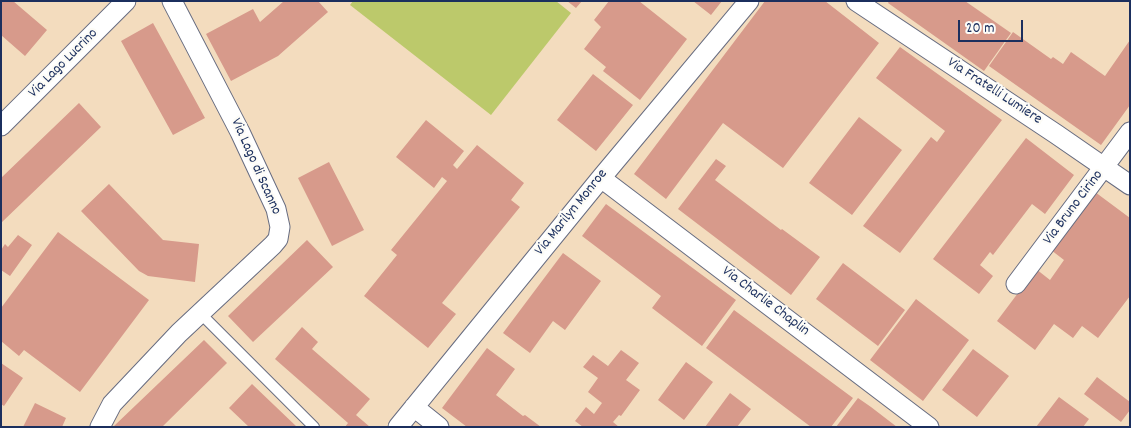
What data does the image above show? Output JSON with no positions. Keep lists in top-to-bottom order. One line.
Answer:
{"streets":{"street":["Via Lago Lucrino","Via Fratelli Lumiere","Via Lago di Scanno","Via Bruno Cirino","Via Marilyn Monroe","Via Charlie Chaplin"]},"crossings":[["Via Fratelli Lumiere","Via Bruno Cirino"],["Via Marilyn Monroe","Via Charlie Chaplin"]],"scale_bar":"20 m"}
